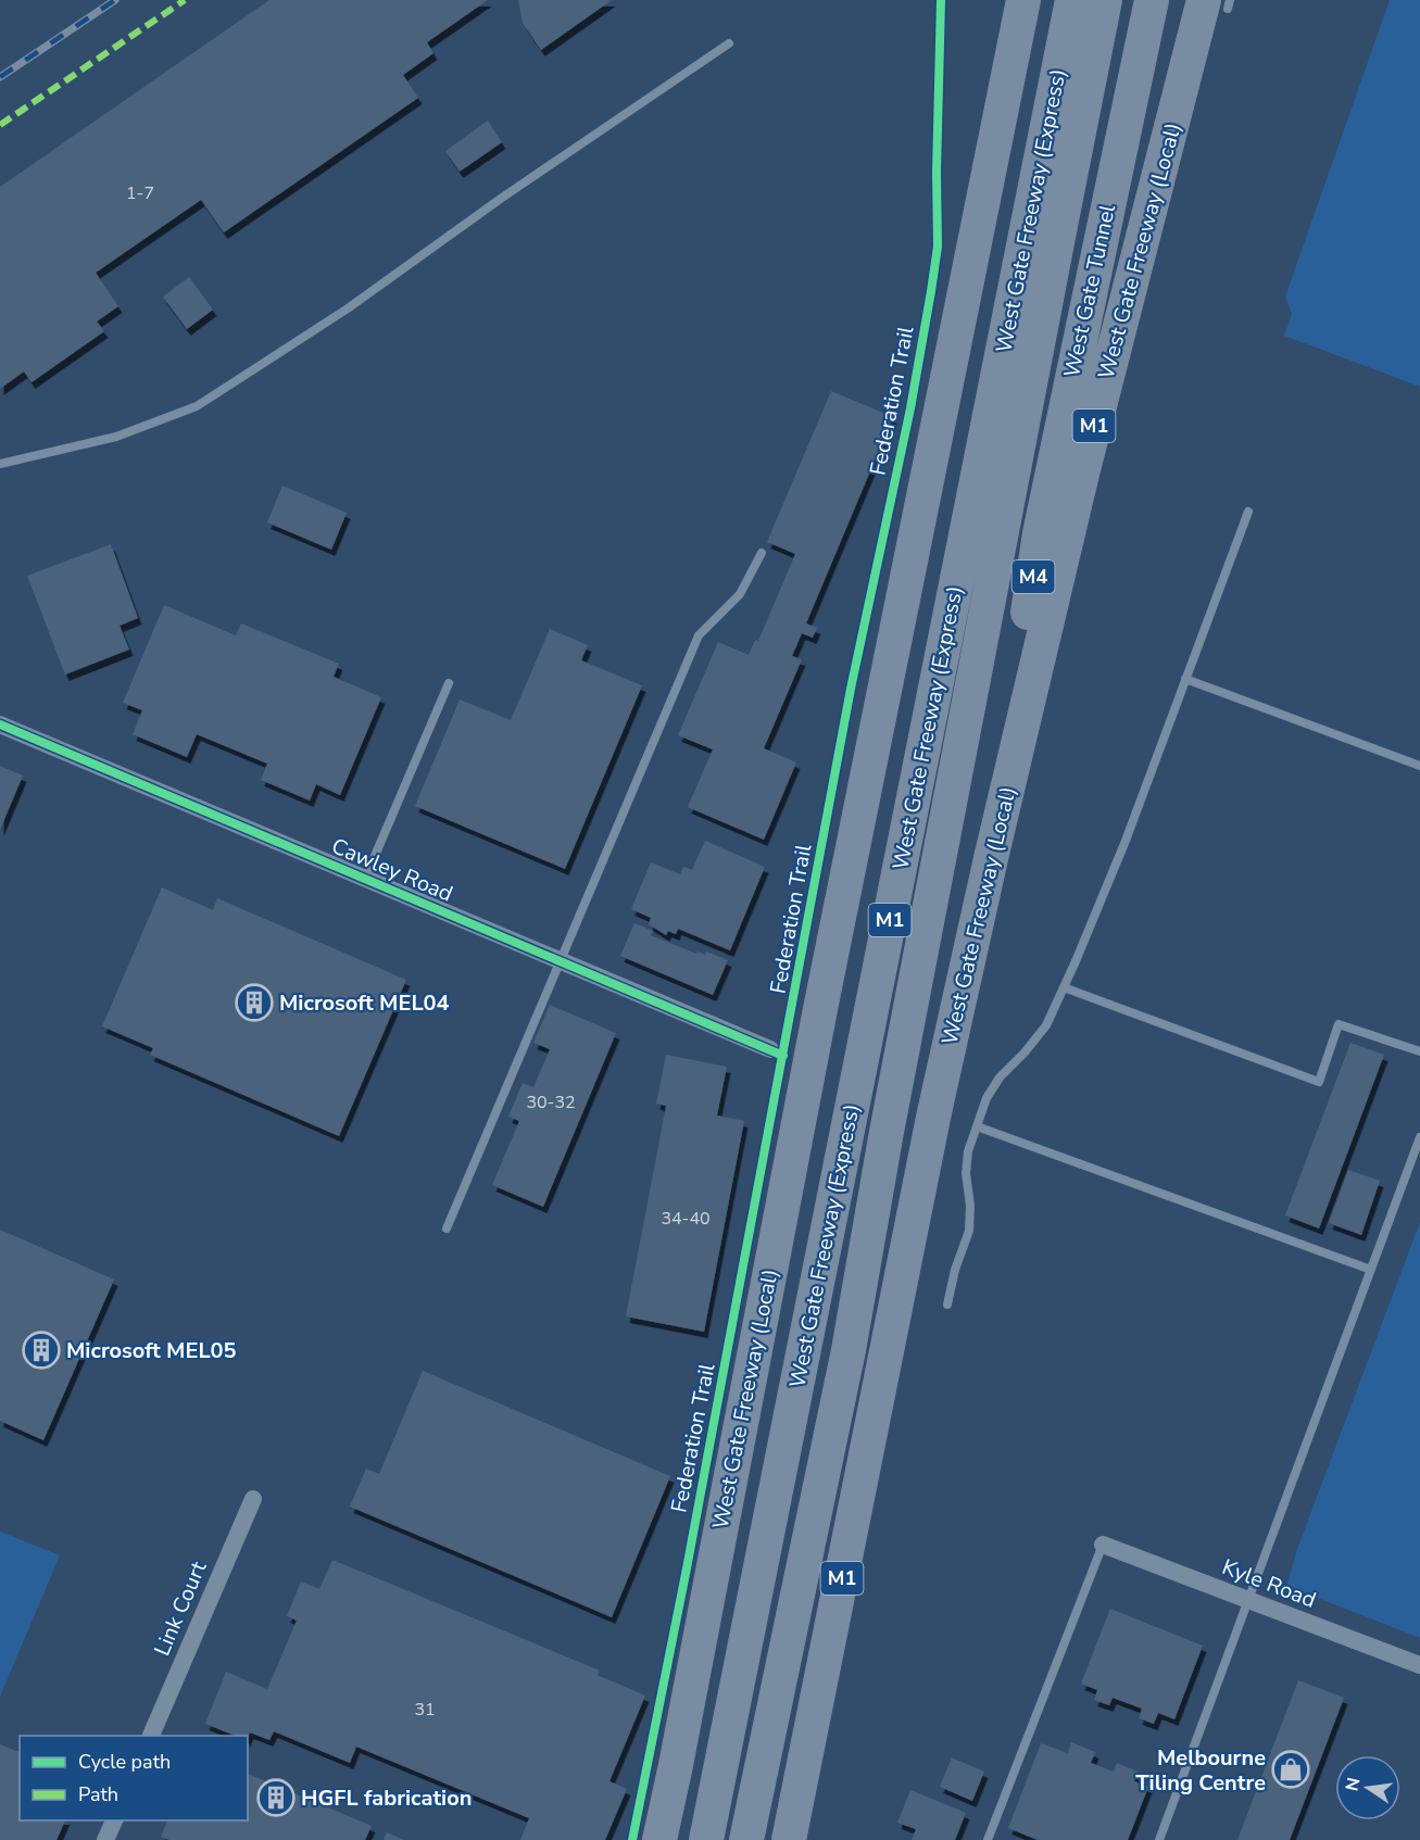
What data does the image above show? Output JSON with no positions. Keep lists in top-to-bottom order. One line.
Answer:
{"streets":{"highway":["West Gate Freeway (Express)","West Gate Freeway (Local)","West Gate Tunnel","M1","M4"],"street":["Cawley Road","Kyle Road","Link Court"],"cycle path":["Federation Trail"]},"crossings":[["West Gate Freeway (Local)","West Gate Tunnel"]],"places":{"building":["Microsoft MEL04","Microsoft MEL05","HGFL fabrication"],"shop":["Melbourne Tiling Centre"]},"house_numbers":["1-7","30-32","34-40","31"],"legend":["Cycle path","Path"],"north":"left"}
